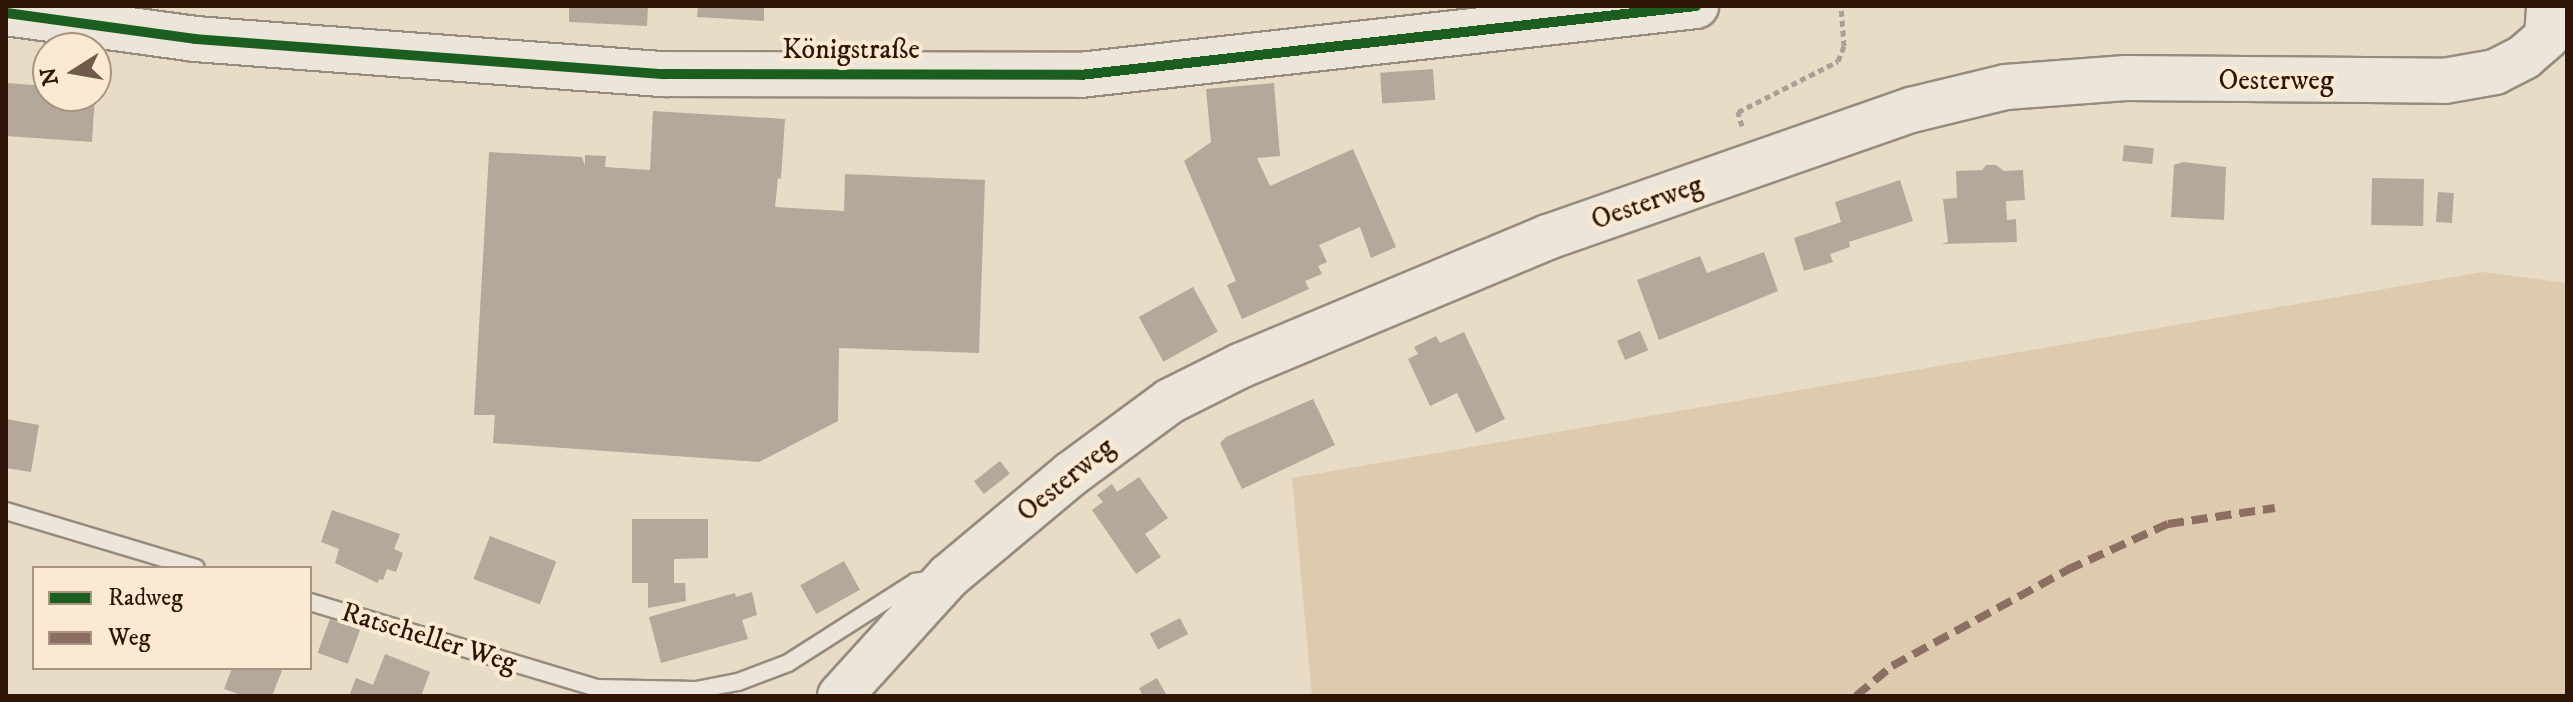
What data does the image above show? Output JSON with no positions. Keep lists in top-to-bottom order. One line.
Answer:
{"streets":{"main road":["Königstraße","Oesterweg"],"lane":["Ratscheller Weg"]},"crossings":[["Oesterweg","Ratscheller Weg"]],"legend":["Radweg","Weg"],"north":"left"}
